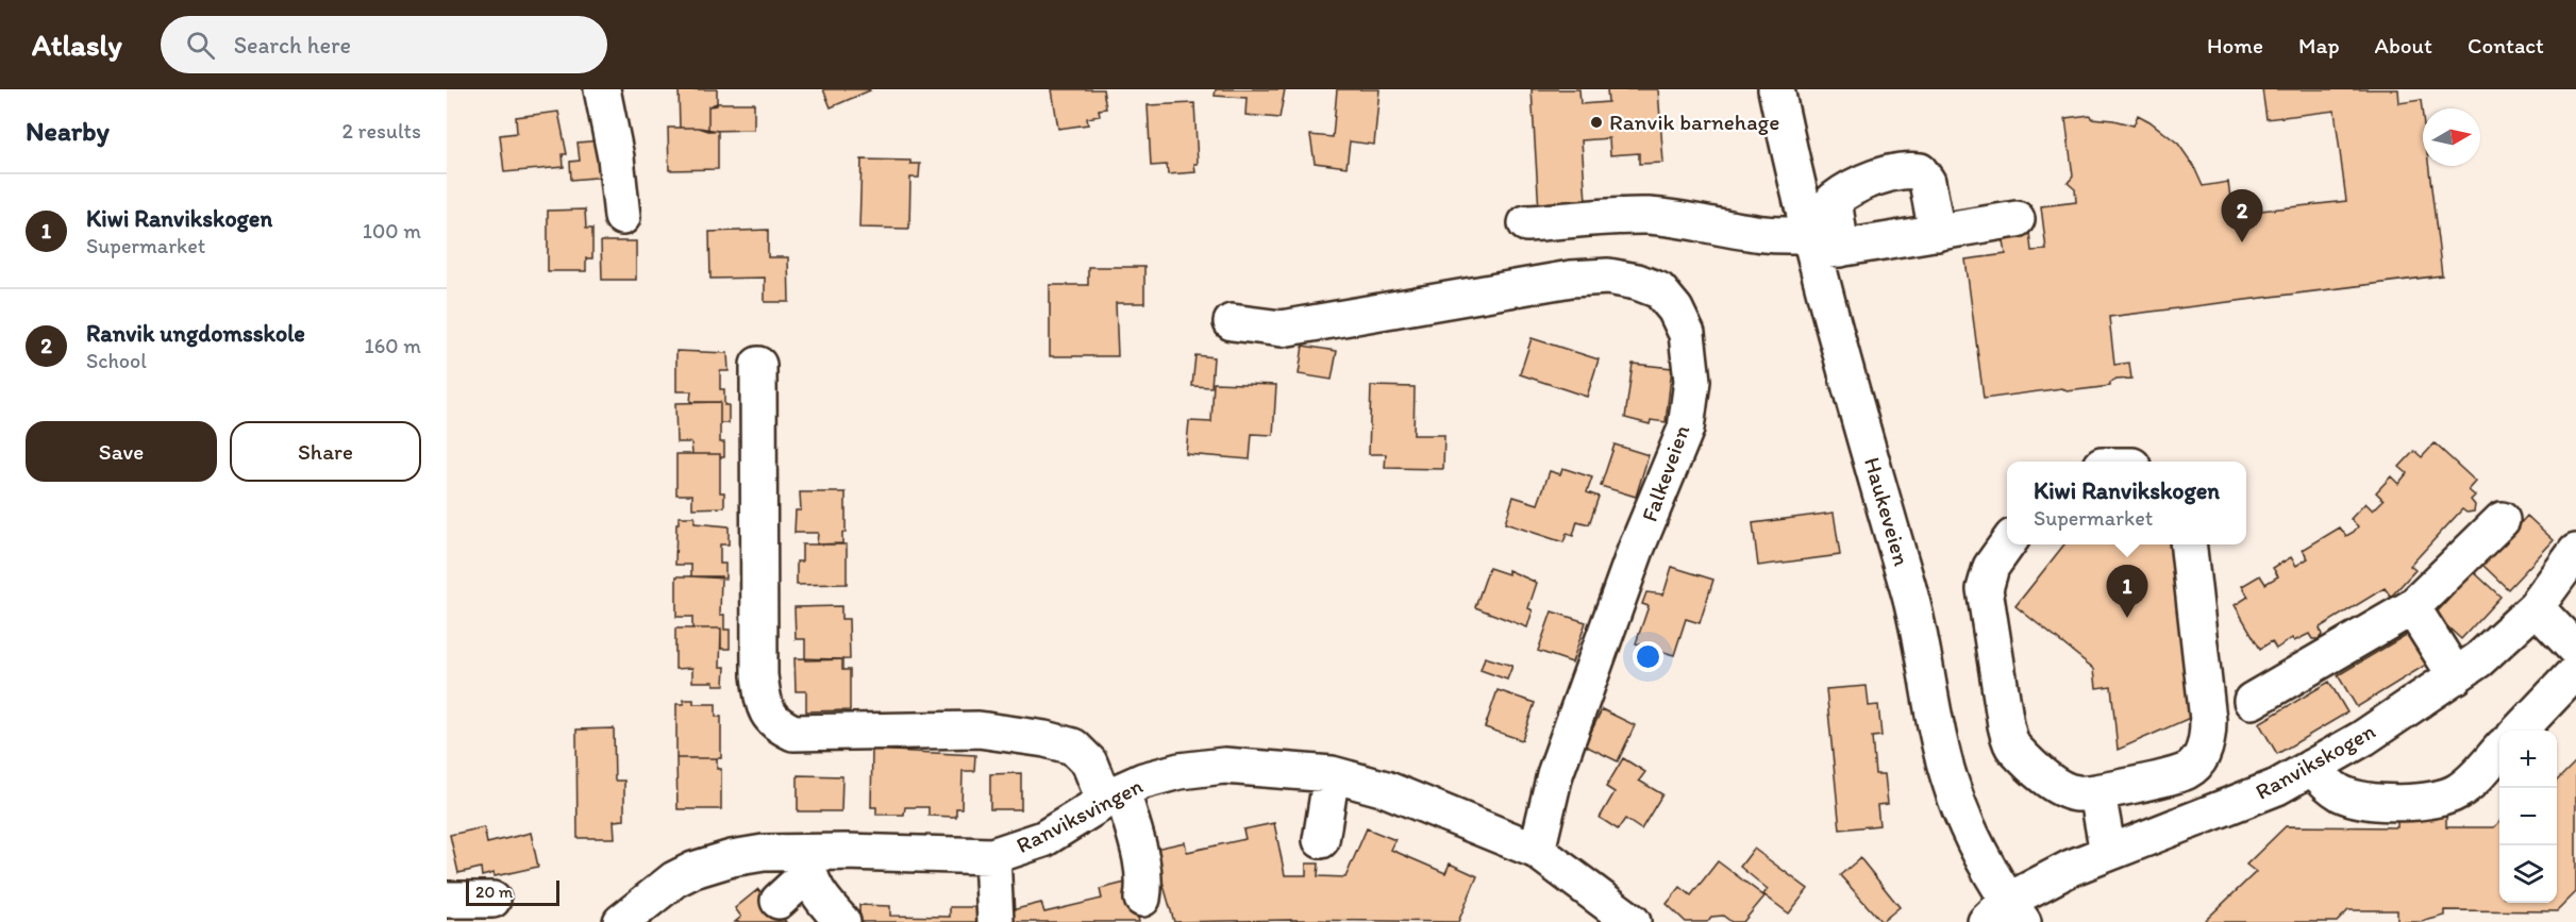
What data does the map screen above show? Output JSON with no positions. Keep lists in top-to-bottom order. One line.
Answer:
{"streets":{"street":["Falkeveien","Haukeveien","Ranvikskogen","Ranviksvingen"]},"crossings":[["Falkeveien","Ranviksvingen"],["Haukeveien","Ranvikskogen"]],"places":["Ranvik barnehage"],"scale_bar":"20 m","north":"right","page":{"header":"Atlasly","search":"Search here","nav":["Home","Map","About","Contact"],"heading":["Nearby","2 results"],"list":[{"mark":"1","name":"Kiwi Ranvikskogen","note":"Supermarket","value":"100 m"},{"mark":"2","name":"Ranvik ungdomsskole","note":"School","value":"160 m"}],"pins":["2","1"],"buttons":["Save","Share"],"popup":["Kiwi Ranvikskogen","Supermarket"],"map_buttons":["+","−"],"scale":"20 m"}}
